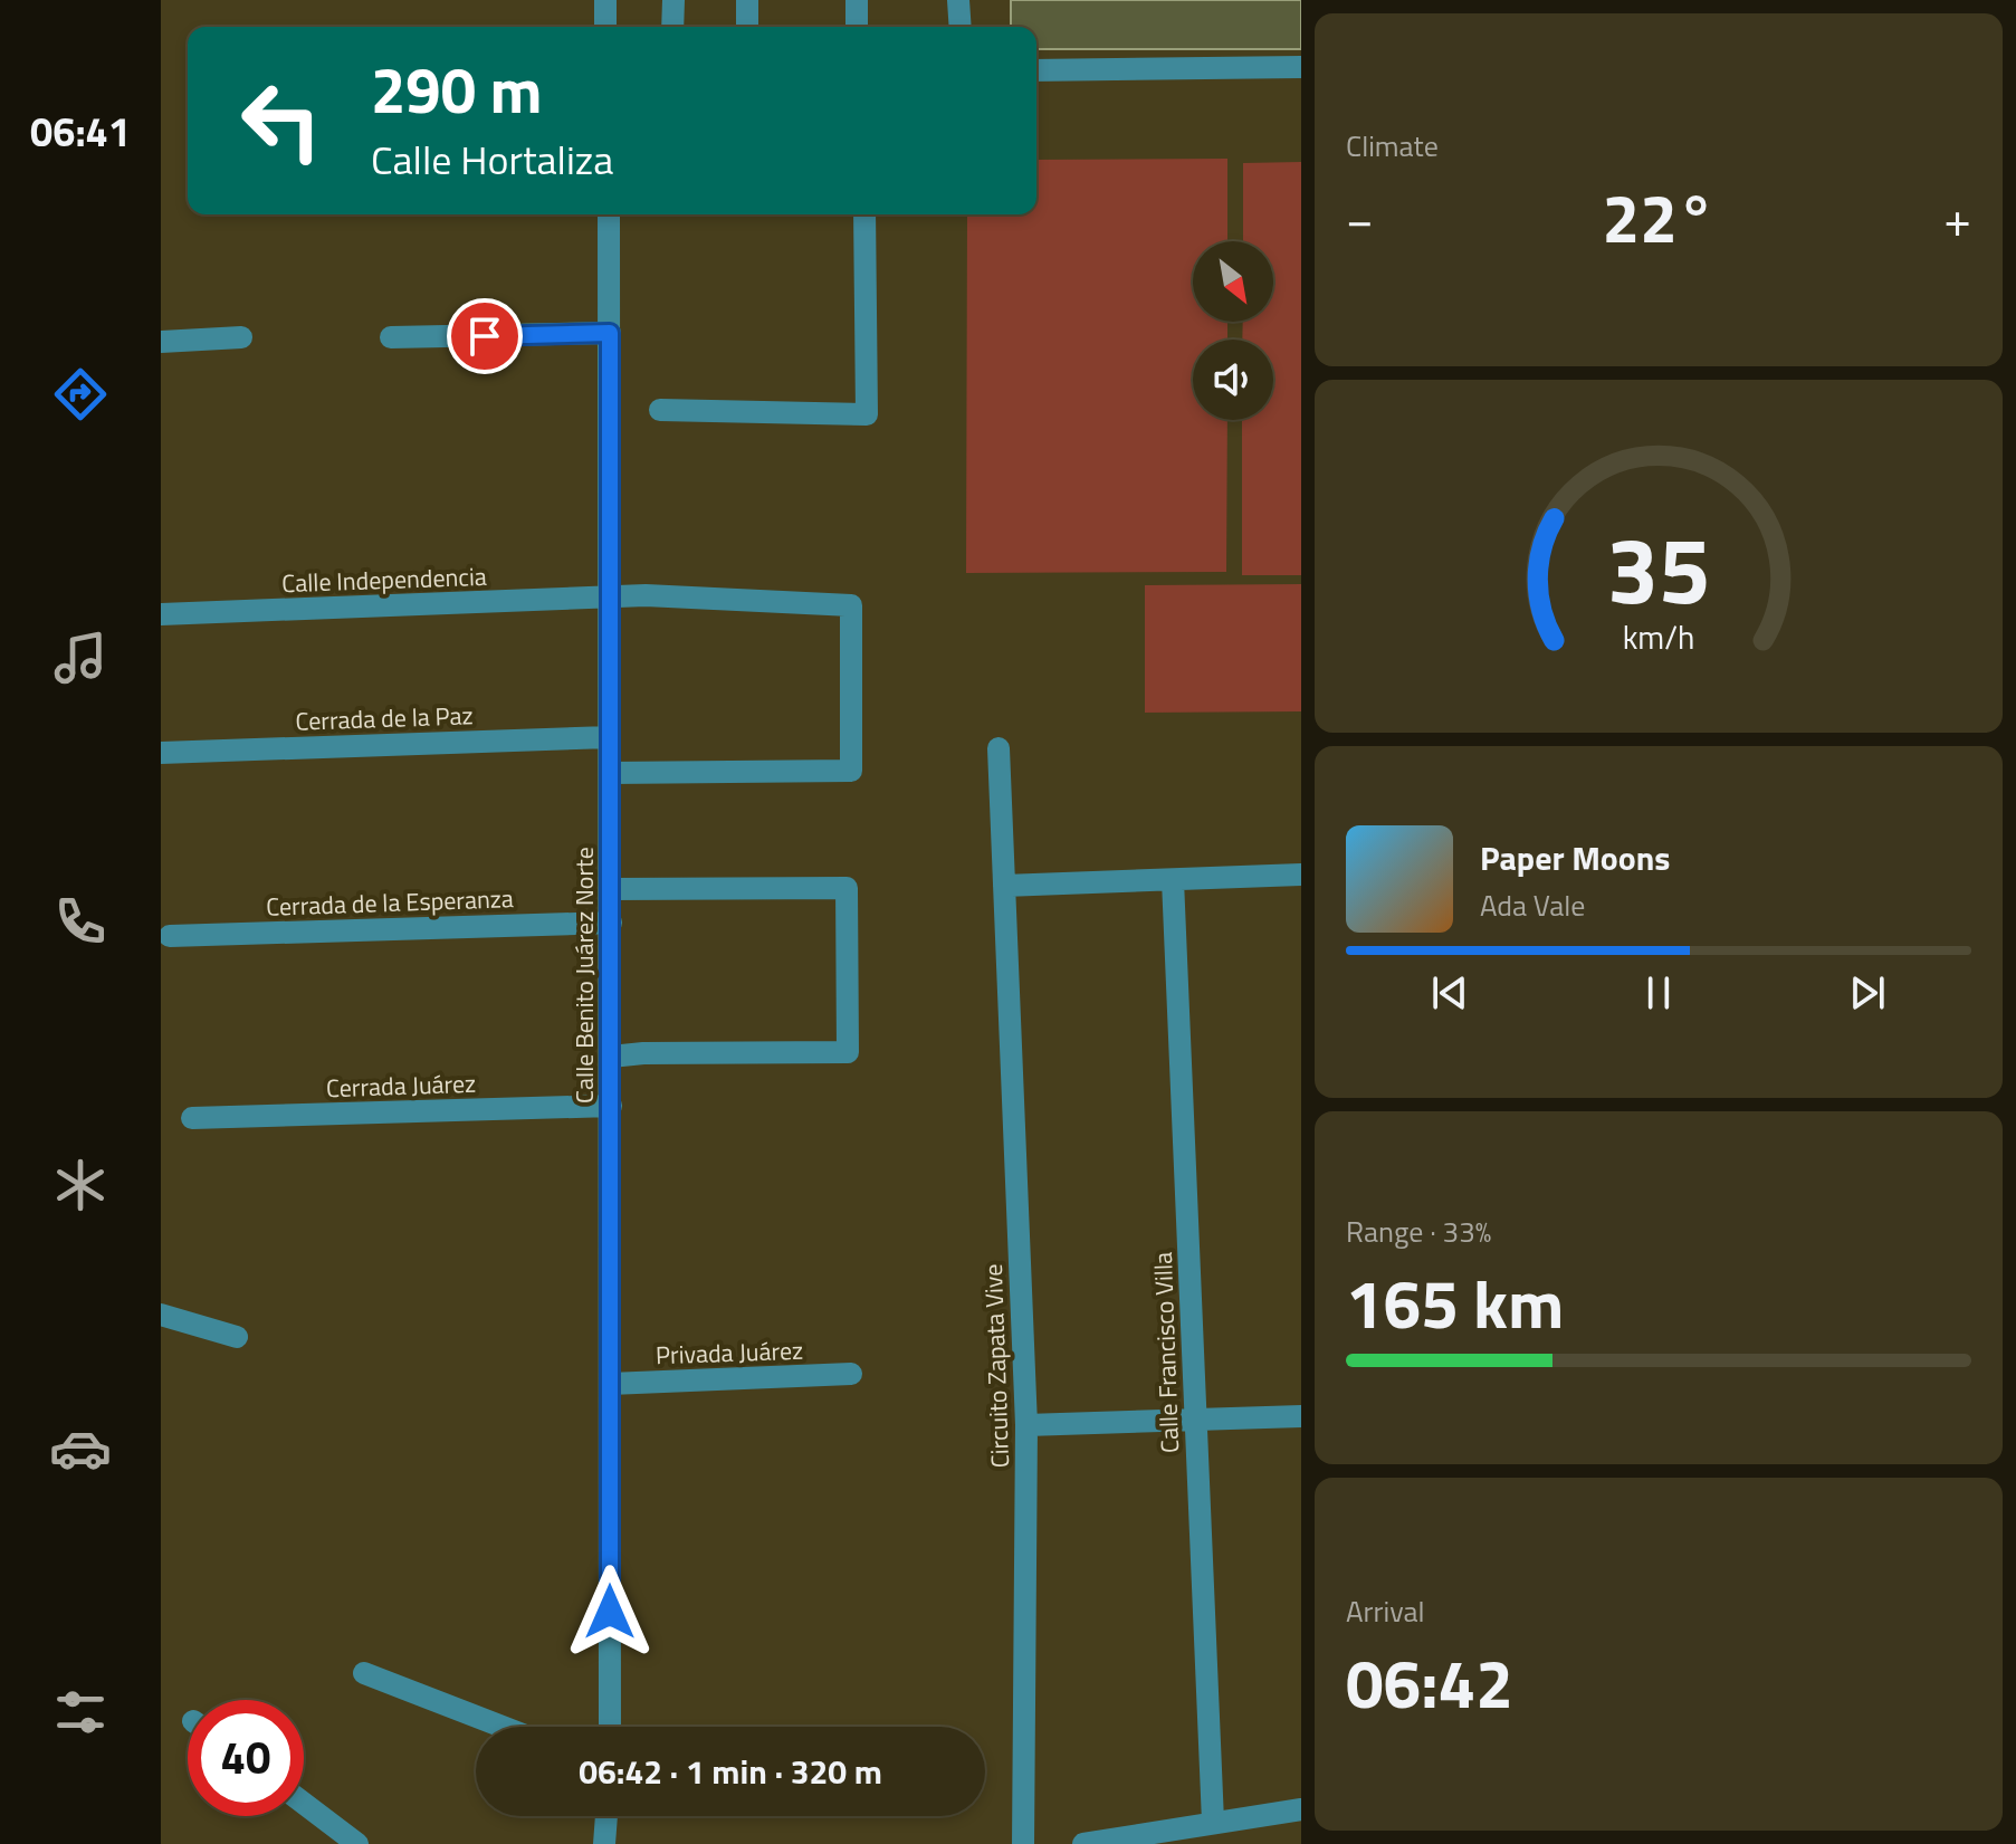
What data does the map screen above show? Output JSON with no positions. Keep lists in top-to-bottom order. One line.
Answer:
{"streets":{"street":["Calle Independencia","Cerrada de la Paz","Cerrada de la Esperanza","Calle Benito Juárez Norte","Cerrada Juárez","Privada Juárez","Calle Francisco Villa","Circuito Zapata Vive"]},"crossings":[["Calle Independencia","Calle Benito Juárez Norte"],["Cerrada de la Paz","Calle Benito Juárez Norte"],["Cerrada de la Esperanza","Calle Benito Juárez Norte"],["Calle Benito Juárez Norte","Cerrada Juárez"],["Calle Benito Juárez Norte","Privada Juárez"]],"north":"bottom right","page":{"tabs":"06:41","tile":["Climate",["Range · 33%","165 km"],["Arrival","06:42"]],"turn":["290 m","Calle Hortaliza"],"heat":["−","22°","+"],"song":["Paper Moons","Ada Vale"],"limit":"40","trip":"06:42 · 1 min · 320 m","gauge":["35","km/h"]}}
